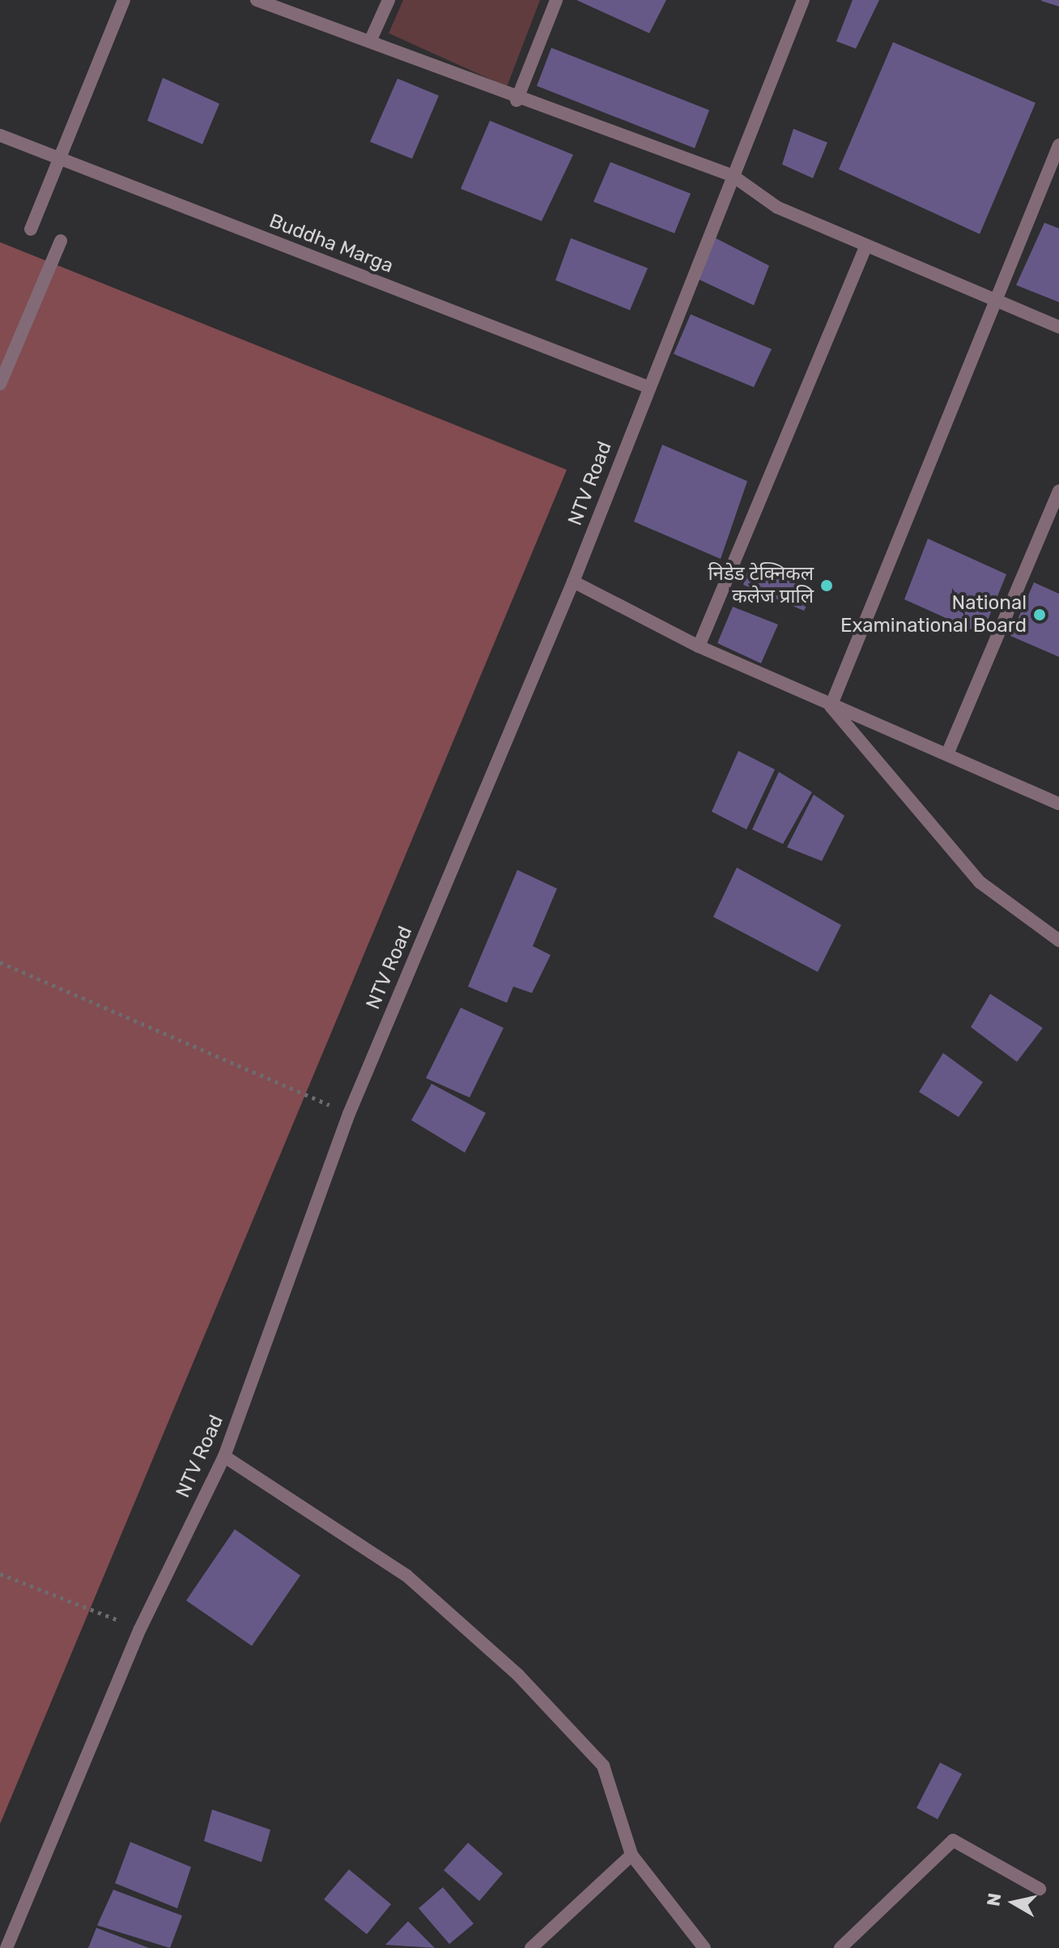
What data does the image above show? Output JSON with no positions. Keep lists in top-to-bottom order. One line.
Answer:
{"streets":{"street":["Buddha Marga","NTV Road"]},"crossings":[["Buddha Marga","NTV Road"]],"places":["निडेड टेक्निकल कलेज प्रालि","National Examinational Board"],"north":"left"}
